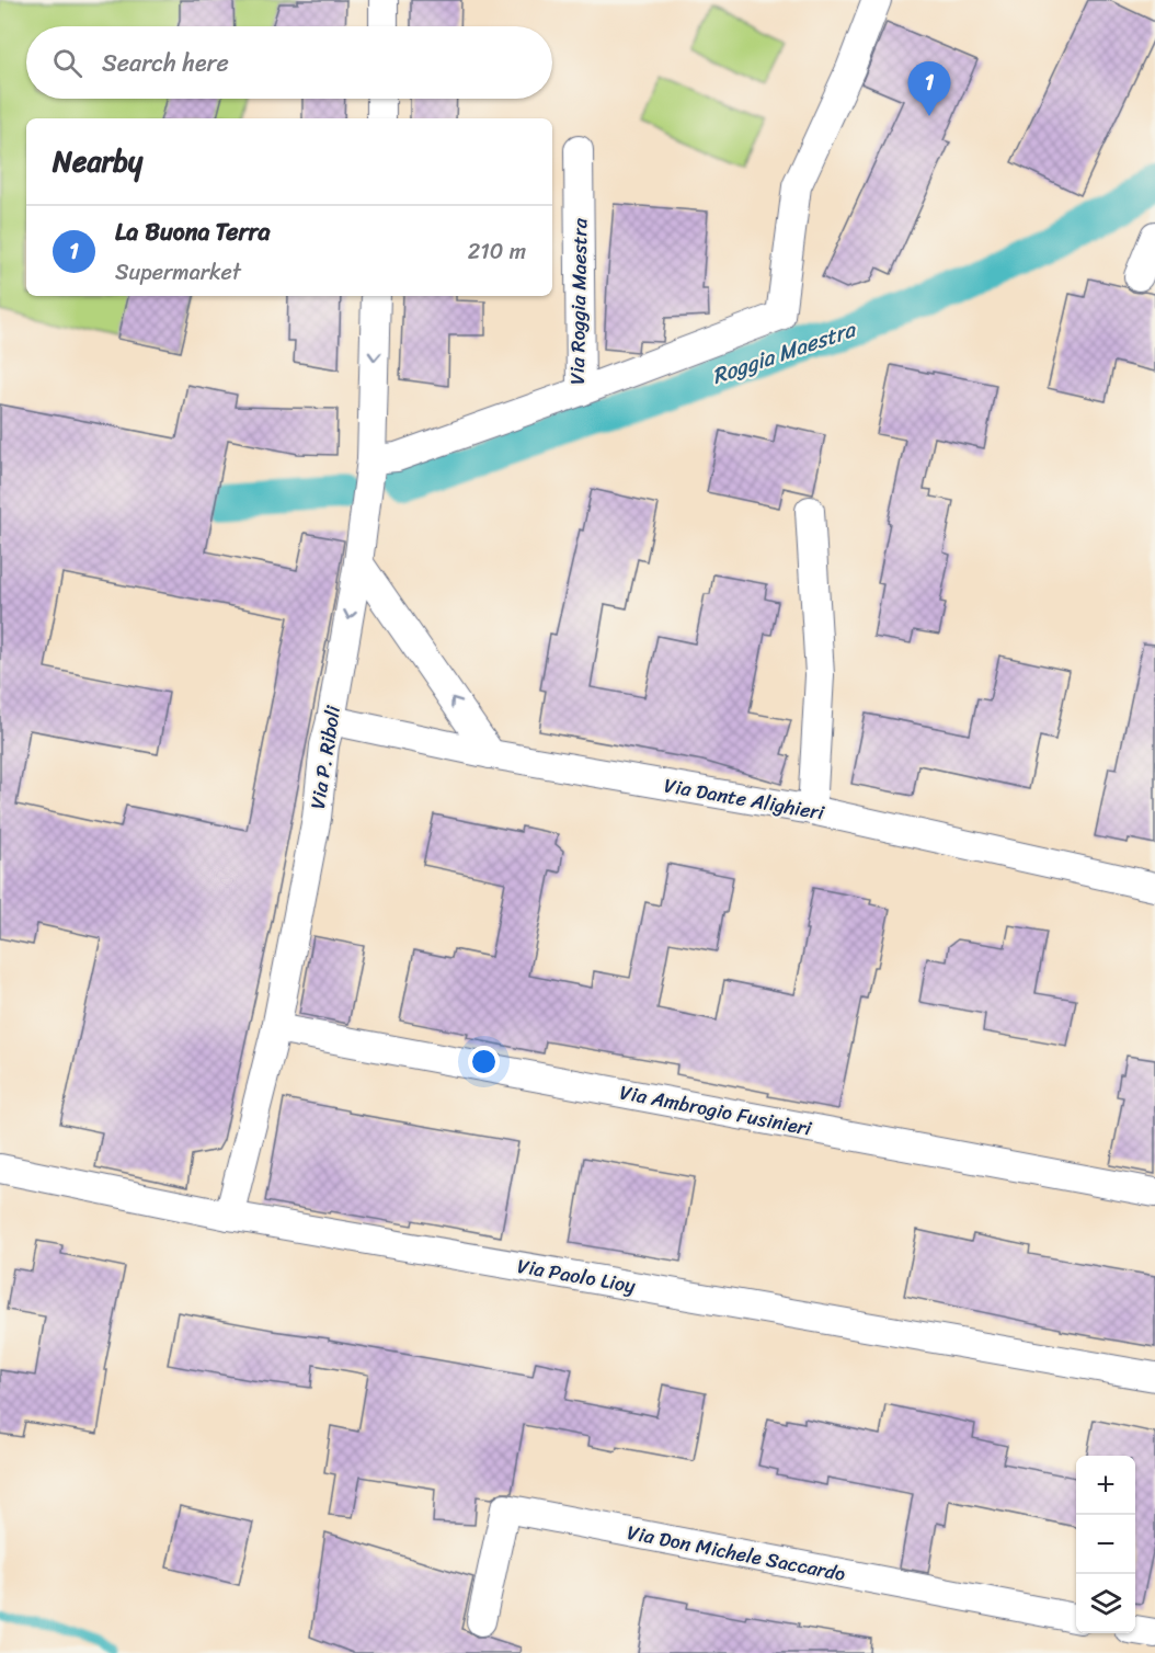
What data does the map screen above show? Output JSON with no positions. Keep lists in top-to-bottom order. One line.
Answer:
{"streets":{"street":["Via Roggia Maestra","Via P. Riboli","Via Dante Alighieri","Via Ambrogio Fusinieri","Via Paolo Lioy","Via Don Michele Saccardo"]},"crossings":[["Via Roggia Maestra","Via P. Riboli"],["Via P. Riboli","Via Dante Alighieri"],["Via P. Riboli","Via Ambrogio Fusinieri"],["Via P. Riboli","Via Paolo Lioy"]],"water":["Roggia Maestra"],"page":{"search":"Search here","pins":"1","heading":"Nearby","list":[{"mark":"1","name":"La Buona Terra","note":"Supermarket","value":"210 m"}],"map_buttons":["+","−"]}}
